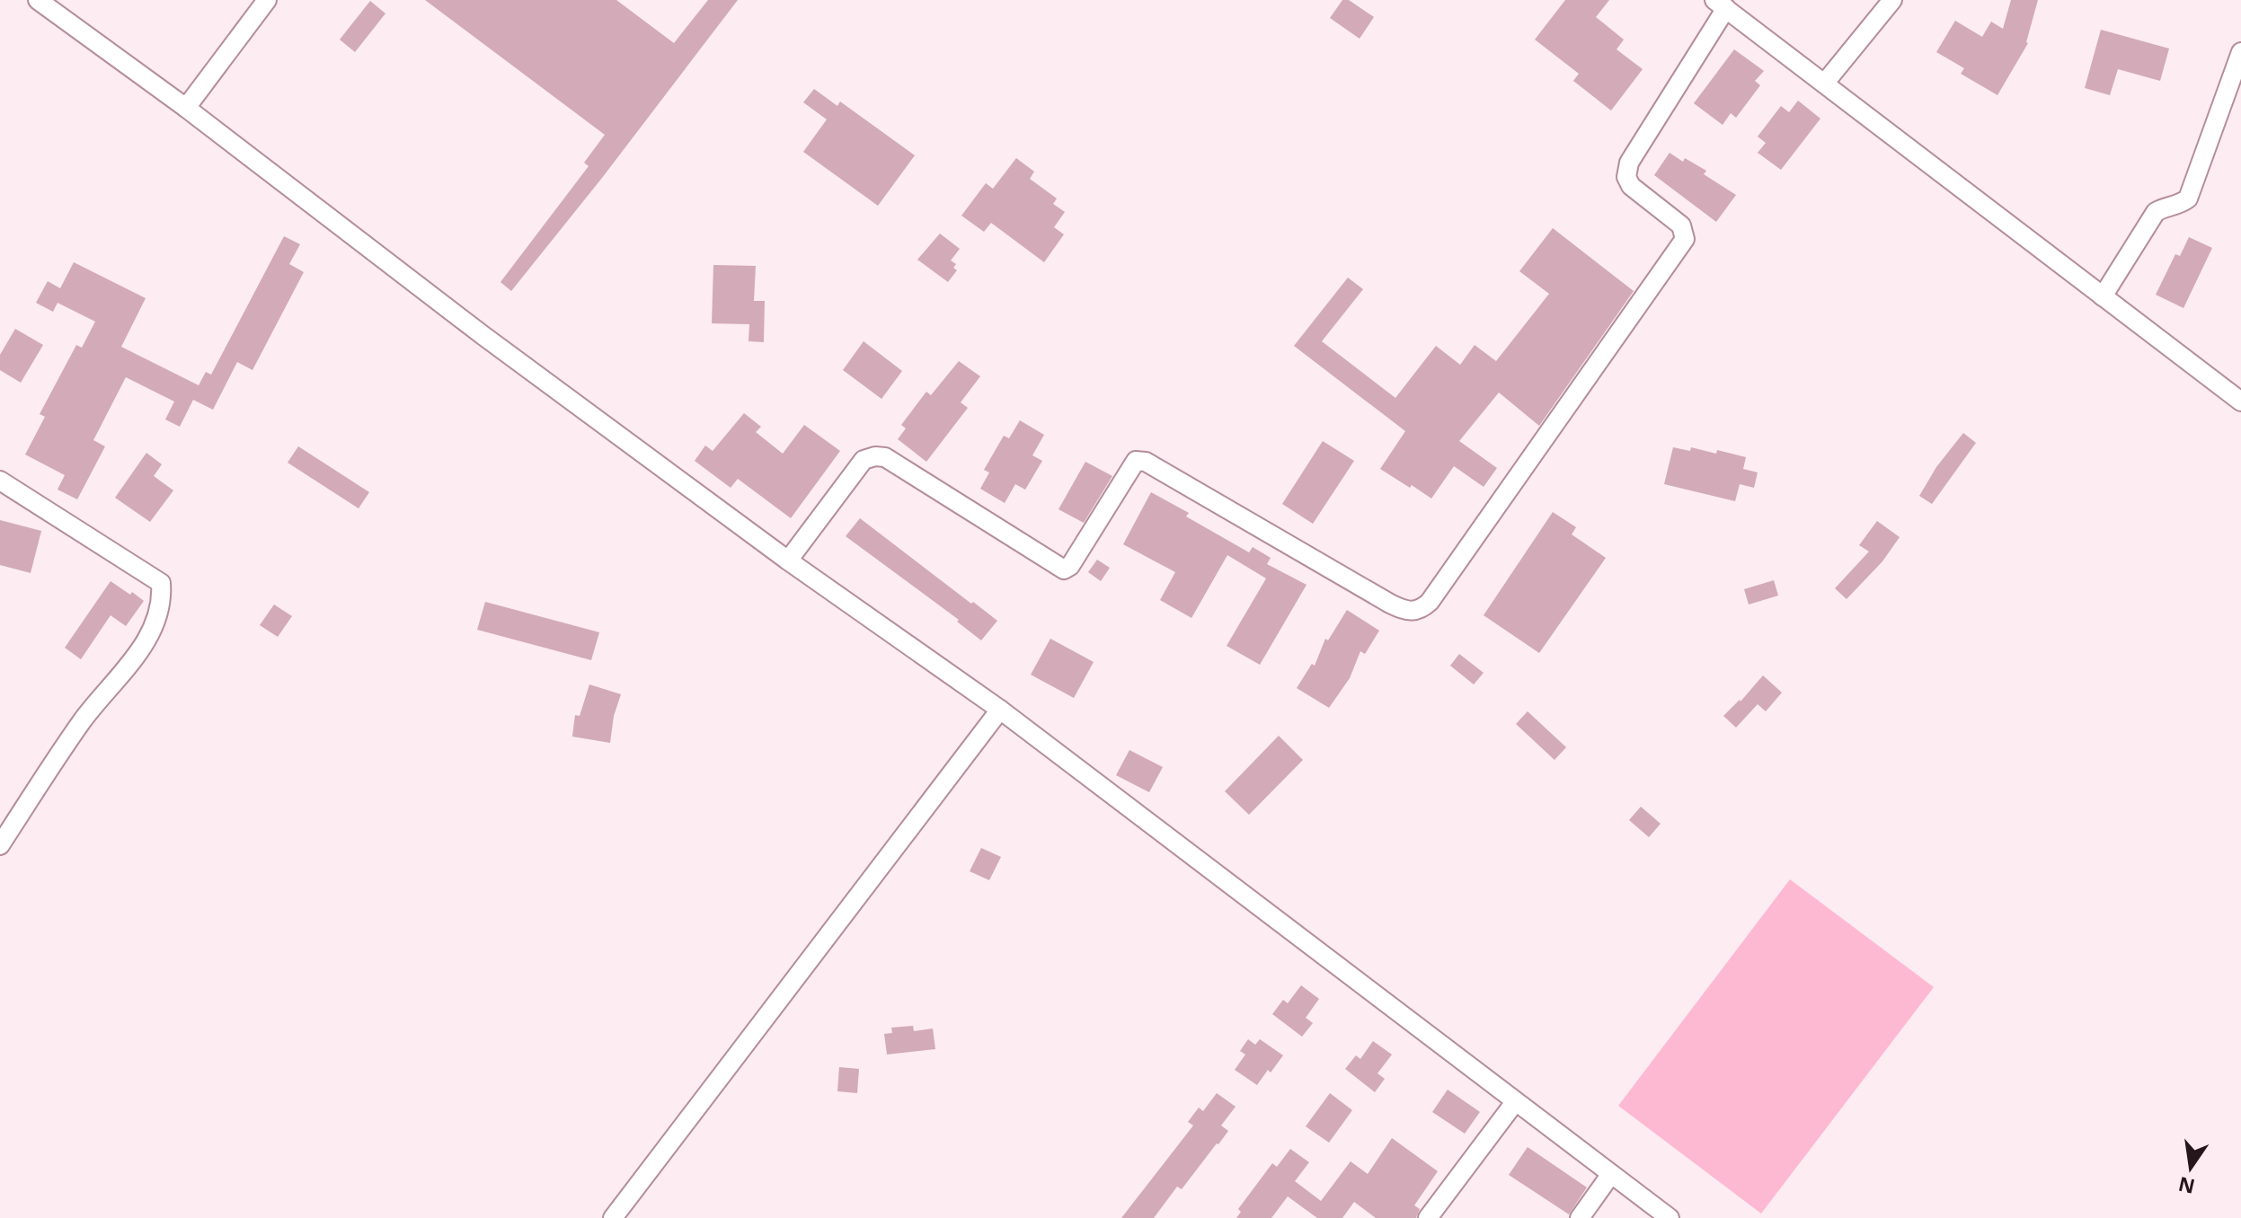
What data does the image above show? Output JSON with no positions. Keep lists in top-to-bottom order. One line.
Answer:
{"north":"bottom"}
